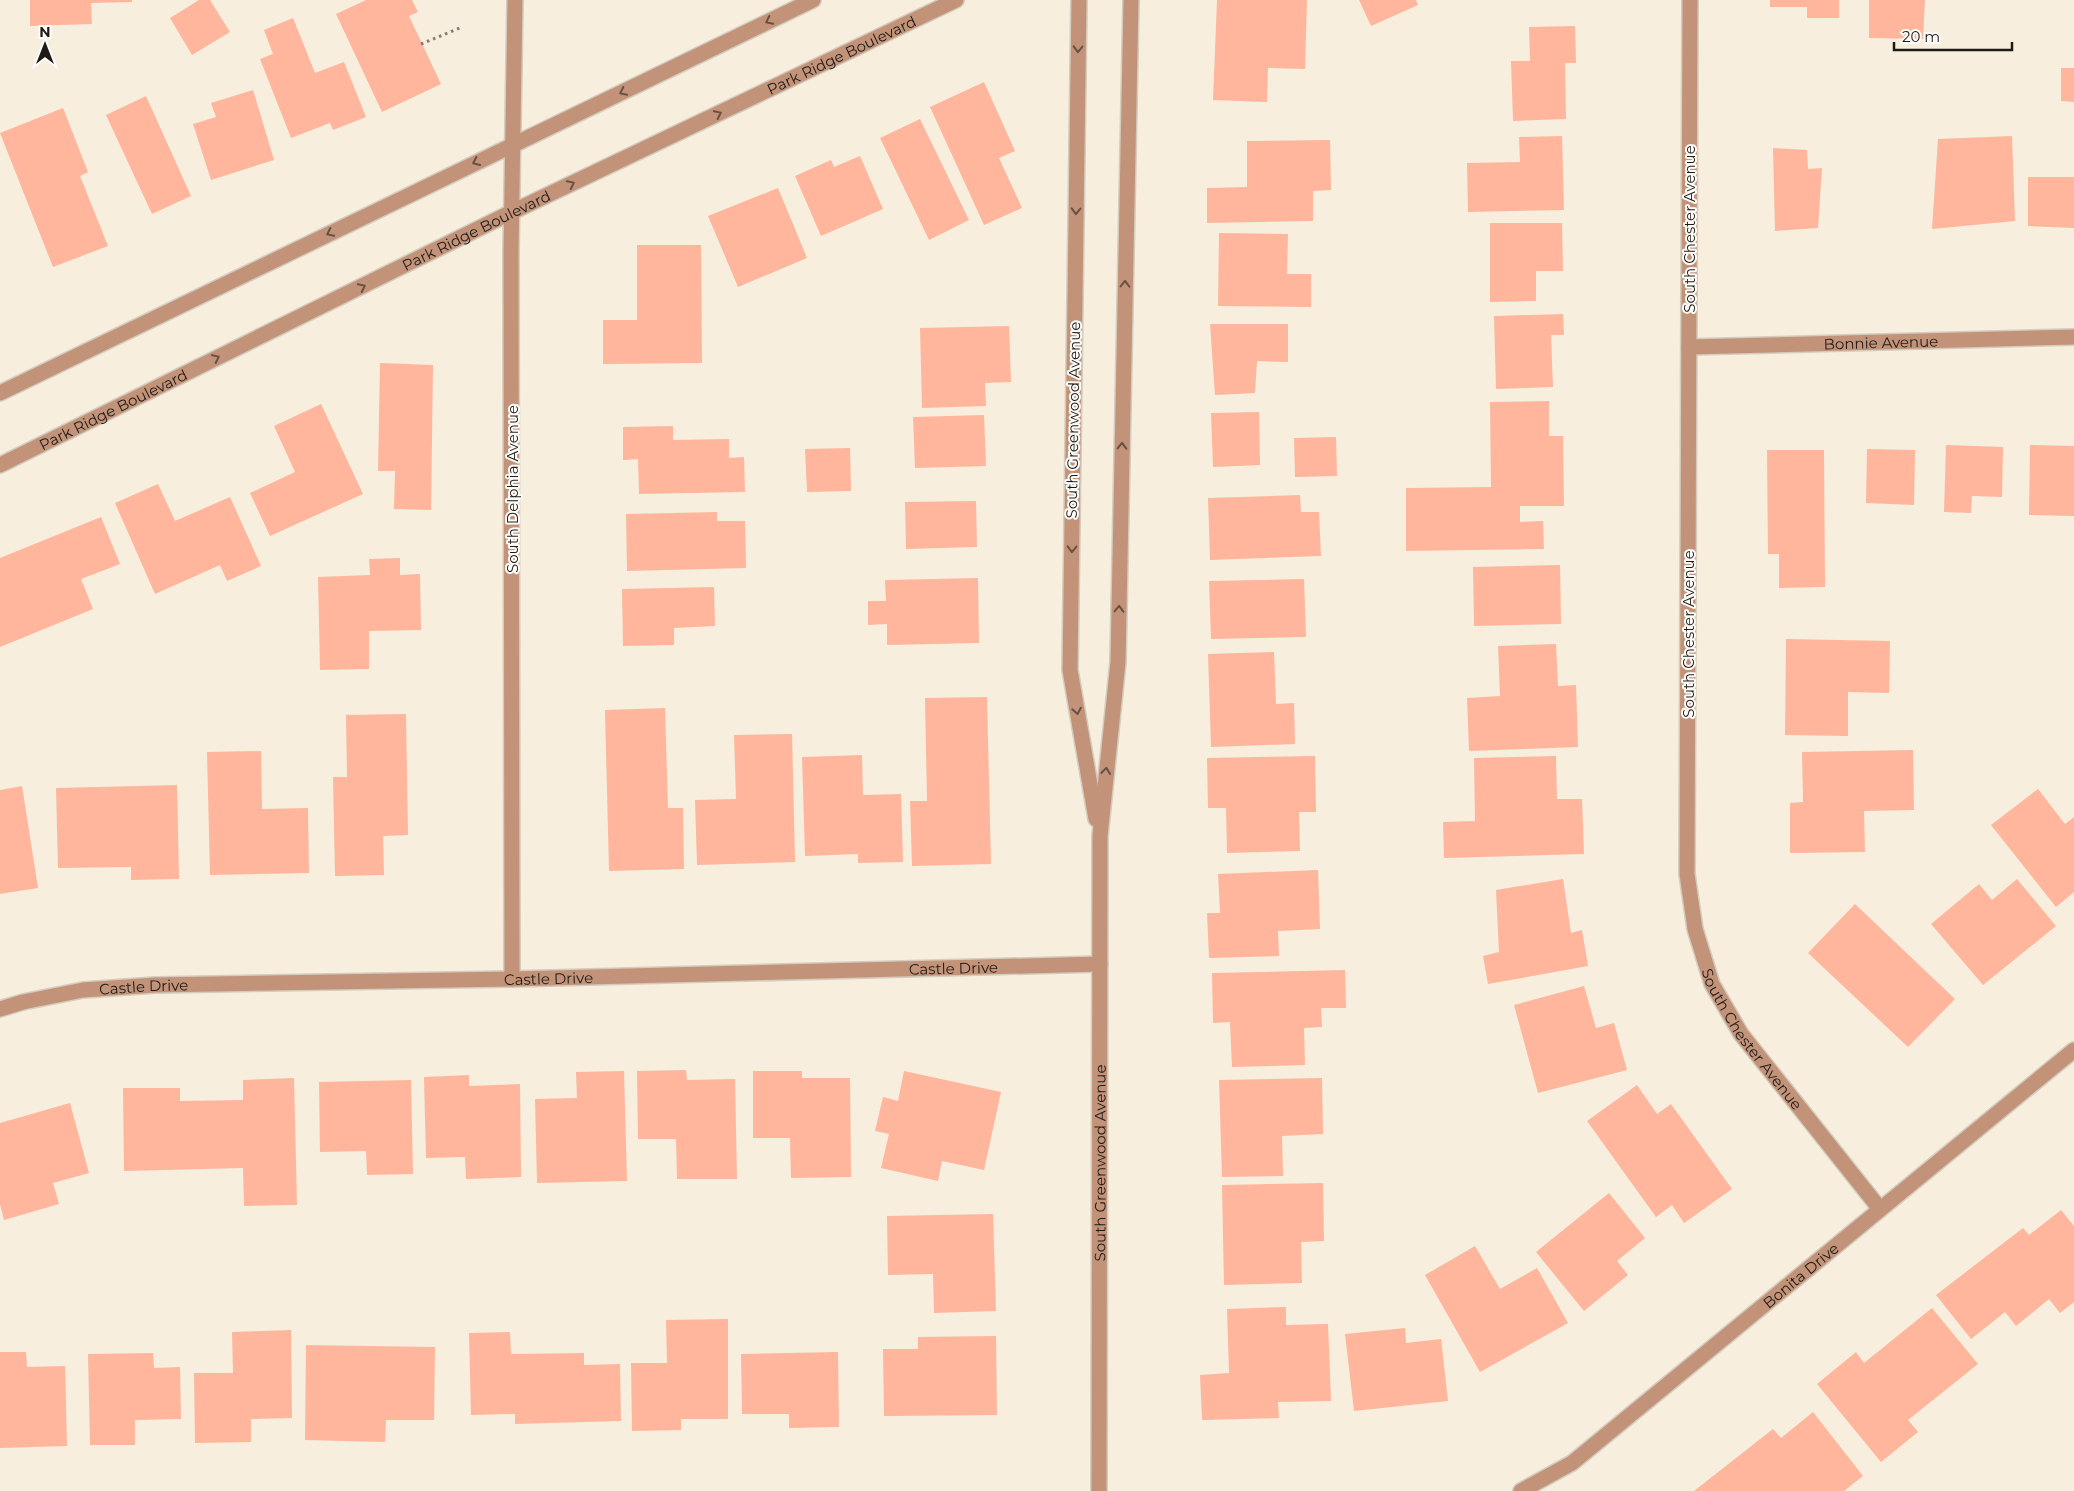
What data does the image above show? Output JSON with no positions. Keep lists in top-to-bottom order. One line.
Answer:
{"streets":{"street":["Park Ridge Boulevard","South Chester Avenue","Bonnie Avenue","South Greenwood Avenue","South Delphia Avenue","Castle Drive","Bonita Drive"]},"crossings":[["Park Ridge Boulevard","South Delphia Avenue"],["South Chester Avenue","Bonnie Avenue"],["South Chester Avenue","Bonita Drive"],["South Greenwood Avenue","Castle Drive"],["South Delphia Avenue","Castle Drive"]],"scale_bar":"20 m","north":"top"}
